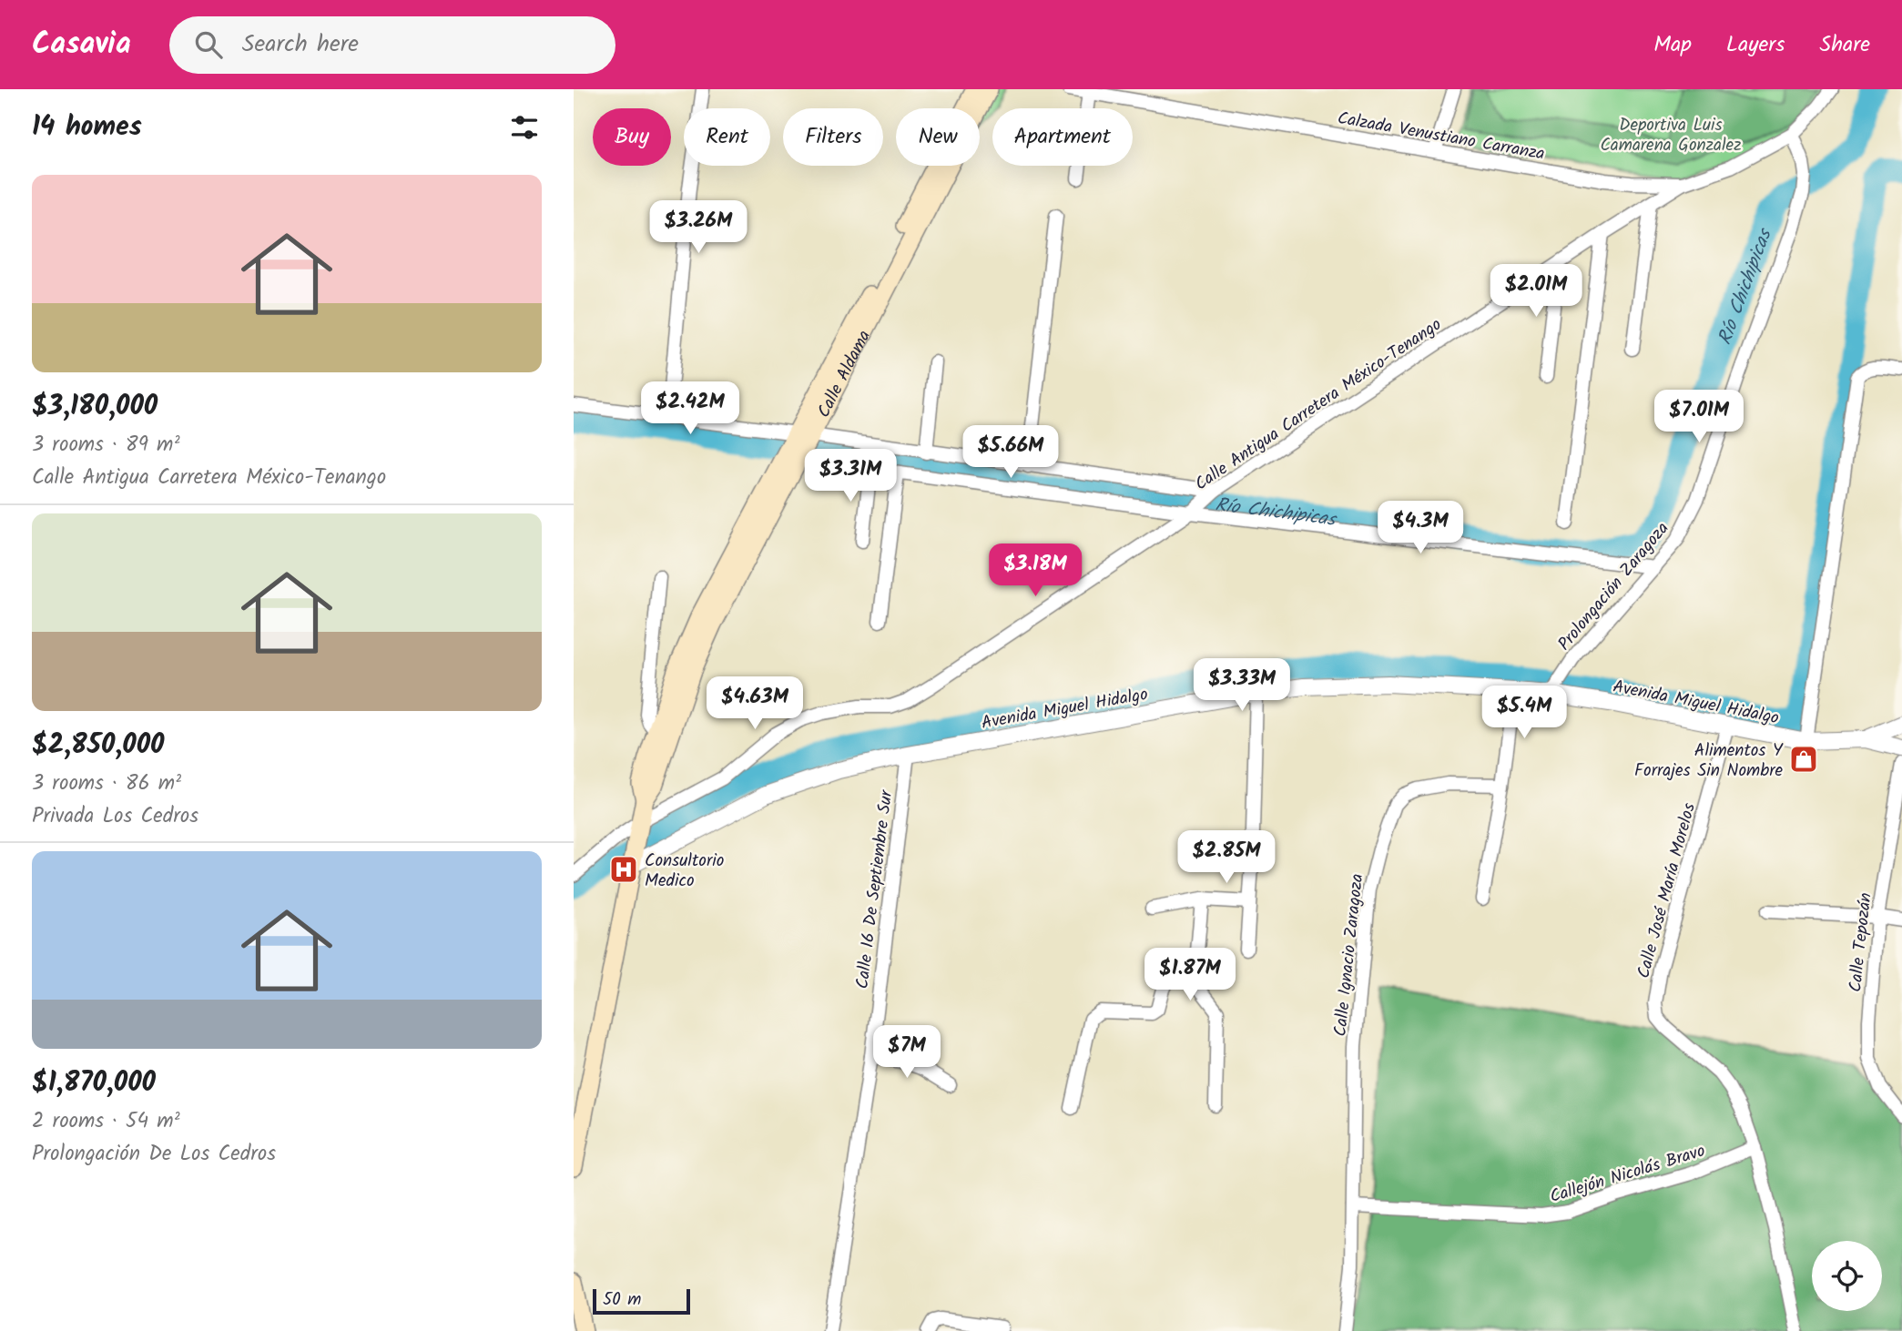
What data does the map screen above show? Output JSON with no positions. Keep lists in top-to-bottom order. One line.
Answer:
{"streets":{"main road":["Calle Aldama"],"street":["Calzada Venustiano Carranza","Calle Antigua Carretera México-Tenango","Prolongación Zaragoza","Avenida Miguel Hidalgo","Calle 16 De Septiembre Sur","Calle José María Morelos","Calle Tepozán","Calle Ignacio Zaragoza","Callejón Nicolás Bravo"]},"crossings":[["Calzada Venustiano Carranza","Calle Antigua Carretera México-Tenango"],["Calzada Venustiano Carranza","Prolongación Zaragoza"],["Calle Aldama","Calle Antigua Carretera México-Tenango"],["Calle Aldama","Avenida Miguel Hidalgo"],["Calle Antigua Carretera México-Tenango","Avenida Miguel Hidalgo"],["Prolongación Zaragoza","Avenida Miguel Hidalgo"],["Avenida Miguel Hidalgo","Calle 16 De Septiembre Sur"],["Avenida Miguel Hidalgo","Calle José María Morelos"],["Calle José María Morelos","Callejón Nicolás Bravo"],["Calle Ignacio Zaragoza","Callejón Nicolás Bravo"]],"water":["Río Chichipicas"],"parks":["Deportiva Luis Camarena Gonzalez"],"places":{"shop":["Alimentos Y Forrajes Sin Nombre"],"hospital":["Consultorio Medico"]},"scale_bar":"50 m","page":{"header":"Casavia","search":"Search here","nav":["Map","Layers","Share"],"heading":"14 homes","chip":["Buy","Rent","Filters","New","Apartment"],"list":[{"name":"$3,180,000","note":"3 rooms · 89 m² · Calle Antigua Carretera México-Tenango"},{"name":"$2,850,000","note":"3 rooms · 86 m² · Privada Los Cedros"},{"name":"$1,870,000","note":"2 rooms · 54 m² · Prolongación De Los Cedros"}],"price":["$3.26M","$2.01M","$2.42M","$7.01M","$5.66M","$3.31M","$4.3M","$3.18M","$3.33M","$4.63M","$5.4M","$2.85M","$1.87M","$7M"],"scale":"50 m"}}
